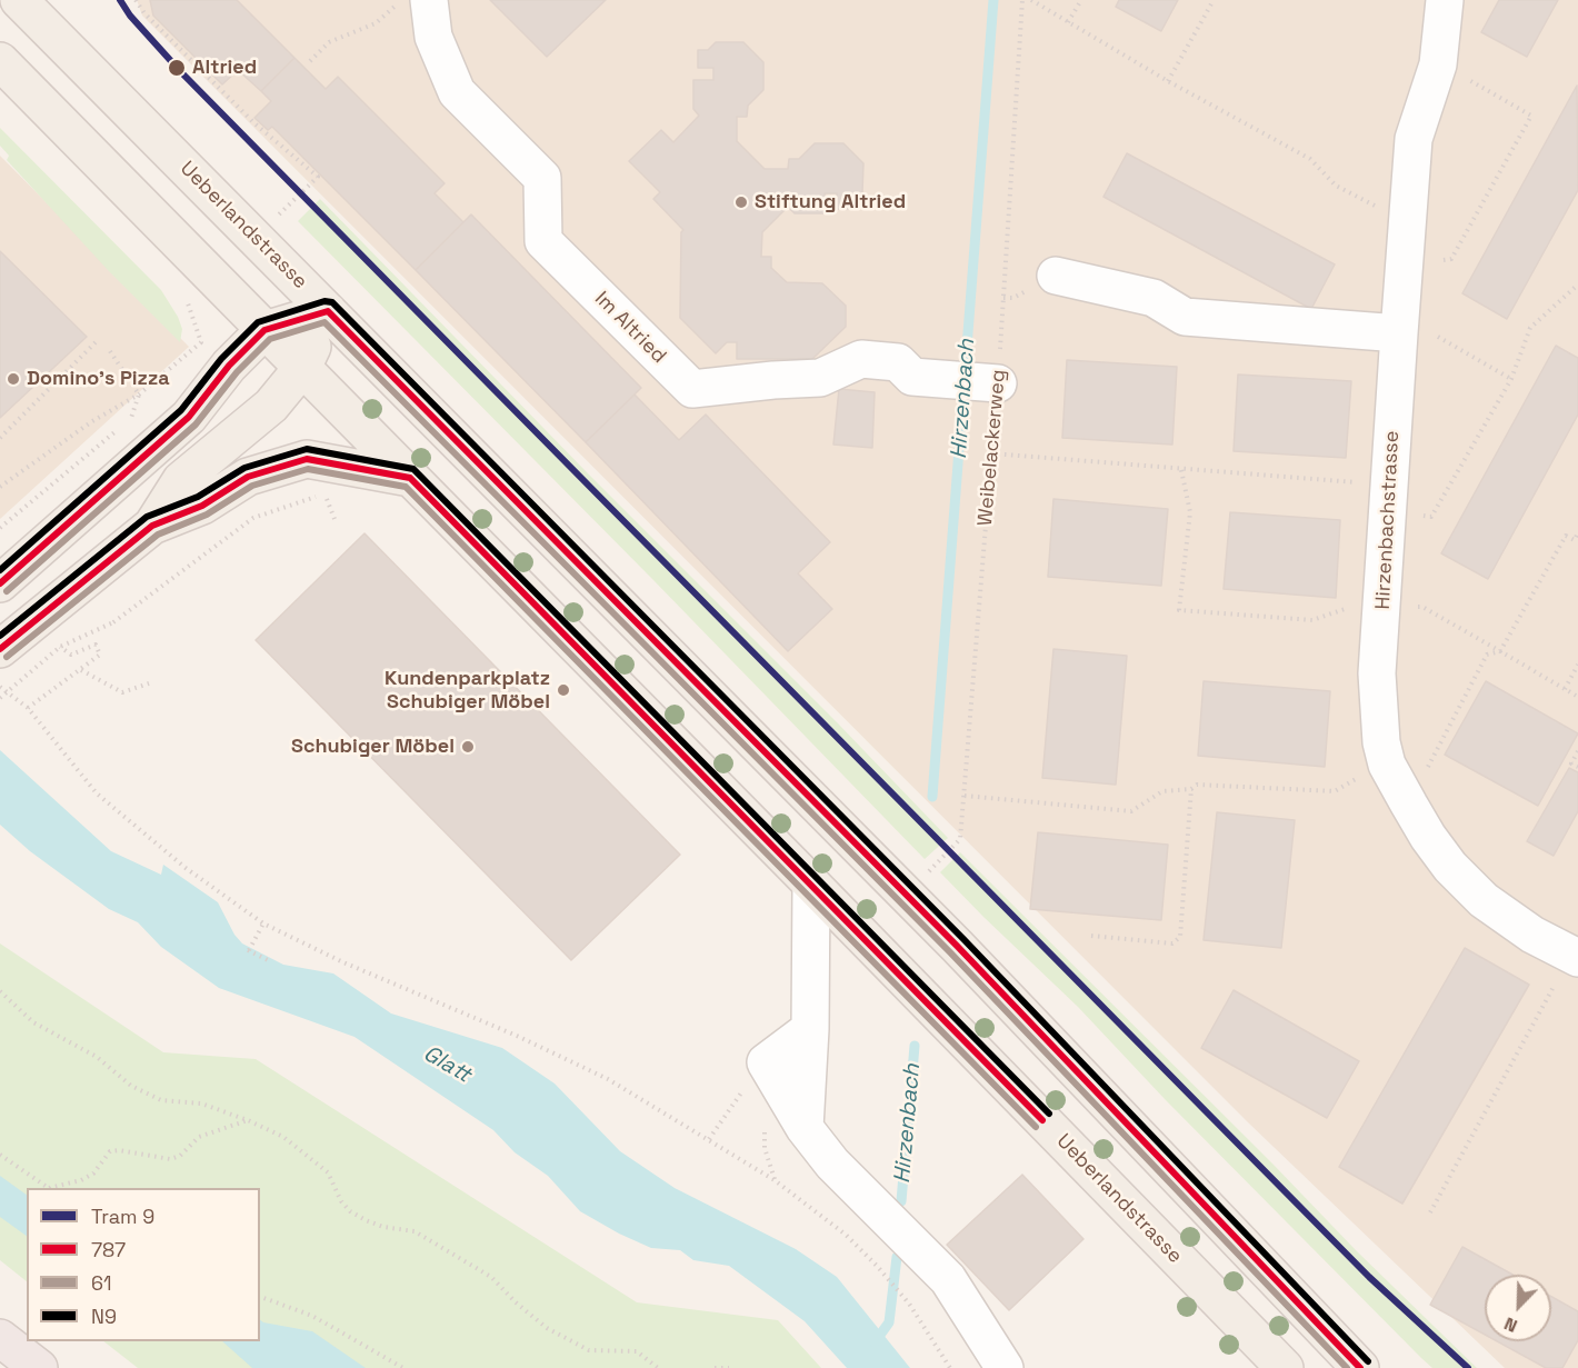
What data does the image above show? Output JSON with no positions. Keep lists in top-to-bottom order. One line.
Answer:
{"streets":{"main road":["Ueberlandstrasse"],"street":["Im Altried","Hirzenbachstrasse"],"path":["Weibelackerweg"]},"crossings":[["Im Altried","Weibelackerweg"]],"water":["Hirzenbach","Glatt"],"places":["Altried","Stiftung Altried","Domino's Pizza","Kundenparkplatz Schubiger Möbel","Schubiger Möbel"],"lines":["tram line 9","transit line N9","transit line 787","transit line 61"],"legend":["Tram 9","787","61","N9"],"north":"bottom left"}
